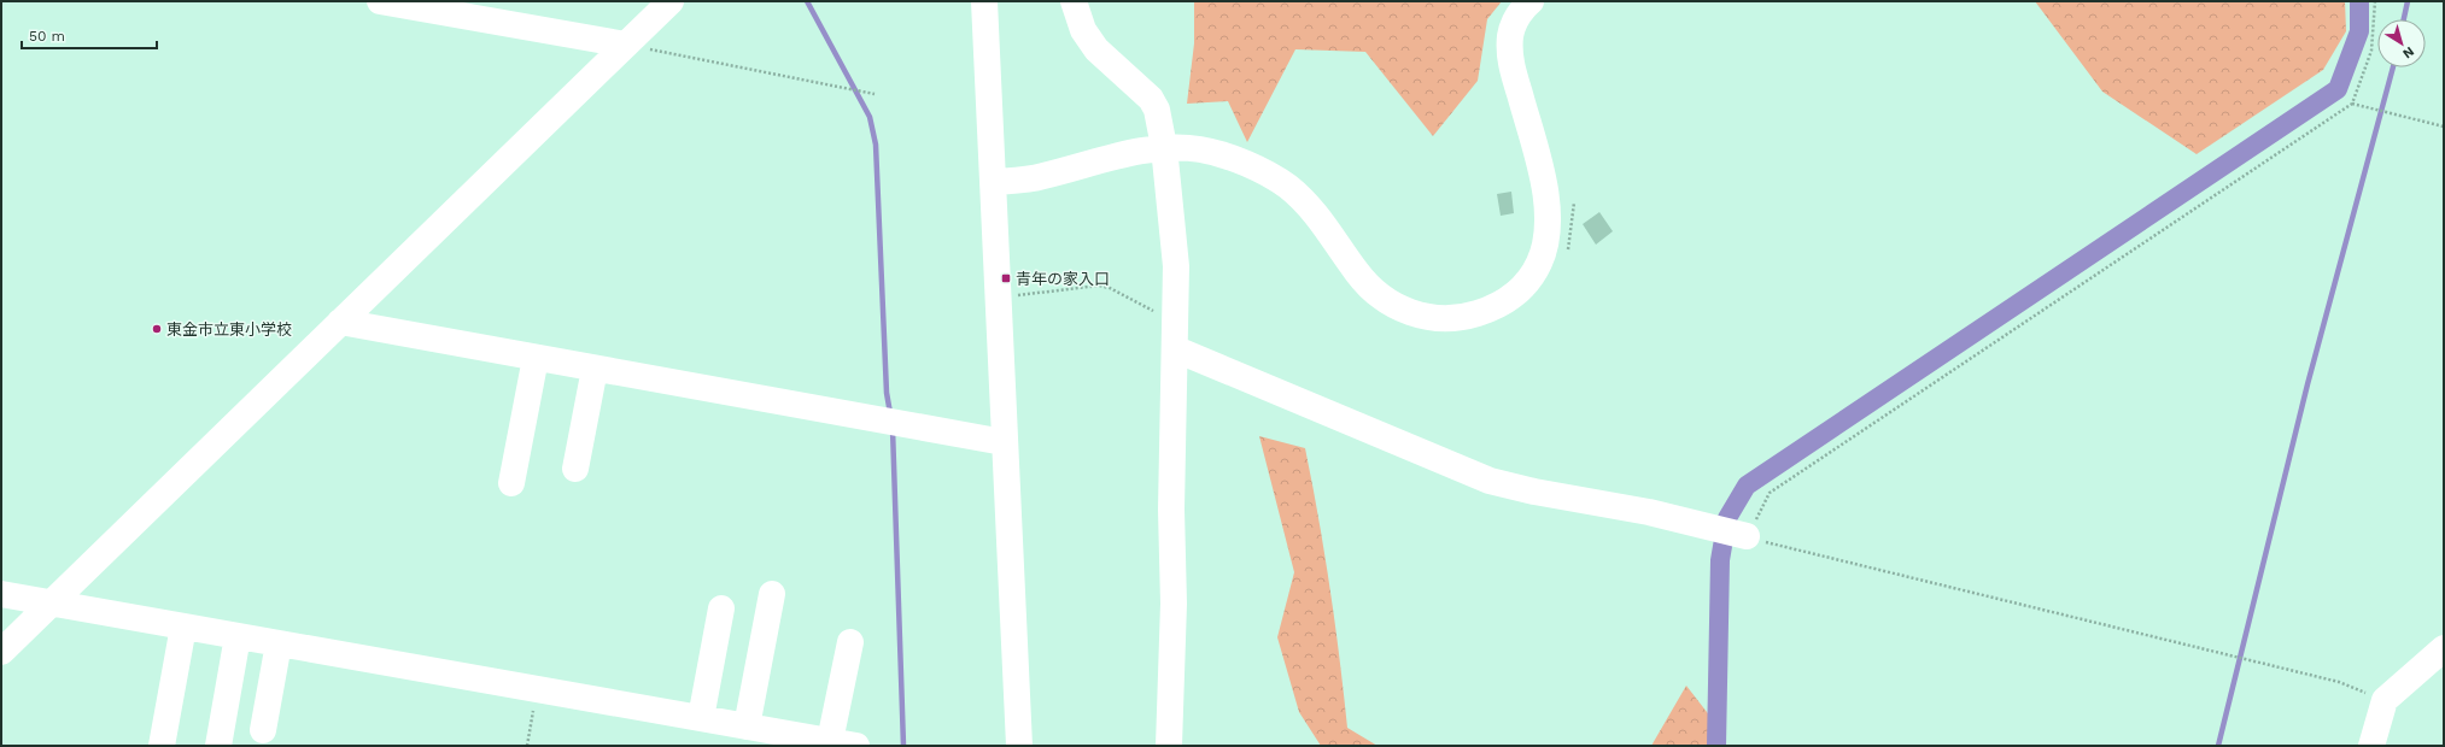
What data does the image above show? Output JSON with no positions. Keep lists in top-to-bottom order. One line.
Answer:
{"places":{"transit":["青年の家入口"],"other":["東金市立東小学校"]},"scale_bar":"50 m","north":"bottom right"}
